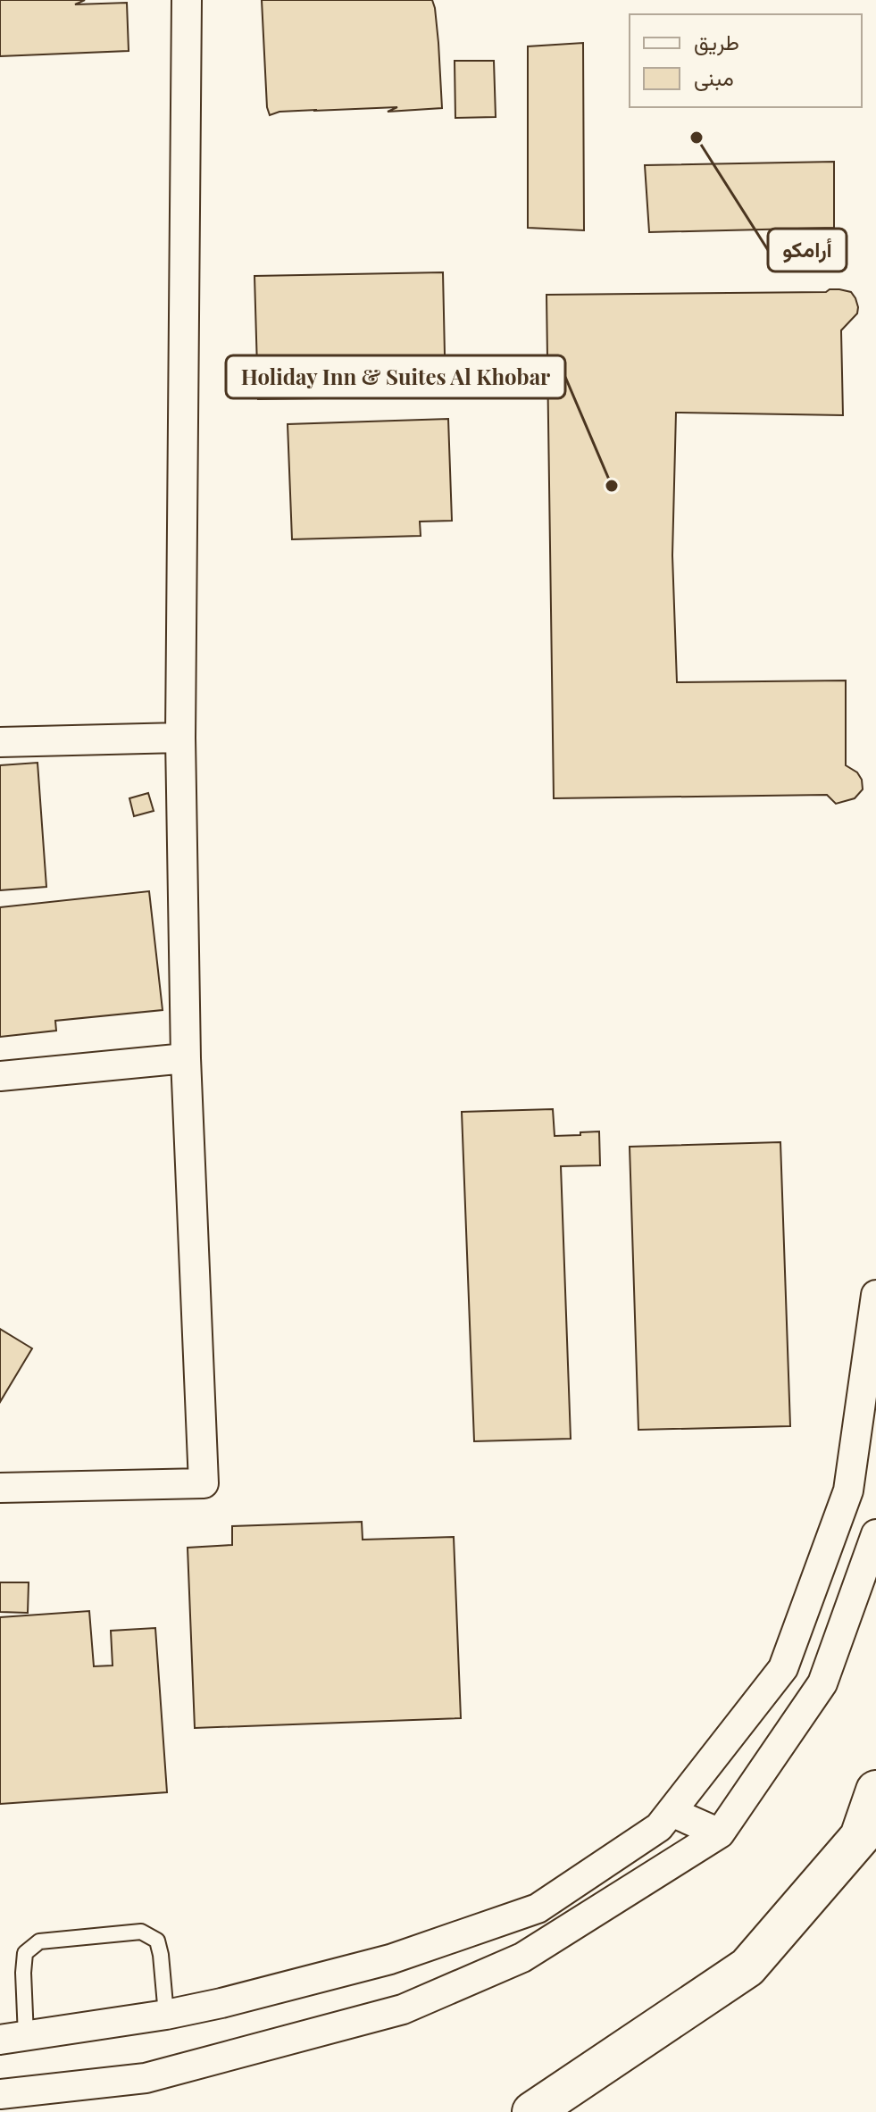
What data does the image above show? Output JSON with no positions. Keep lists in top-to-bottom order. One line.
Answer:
{"places":["أرامكو","Holiday Inn & Suites Al Khobar"],"legend":["طريق","مبنى"]}
